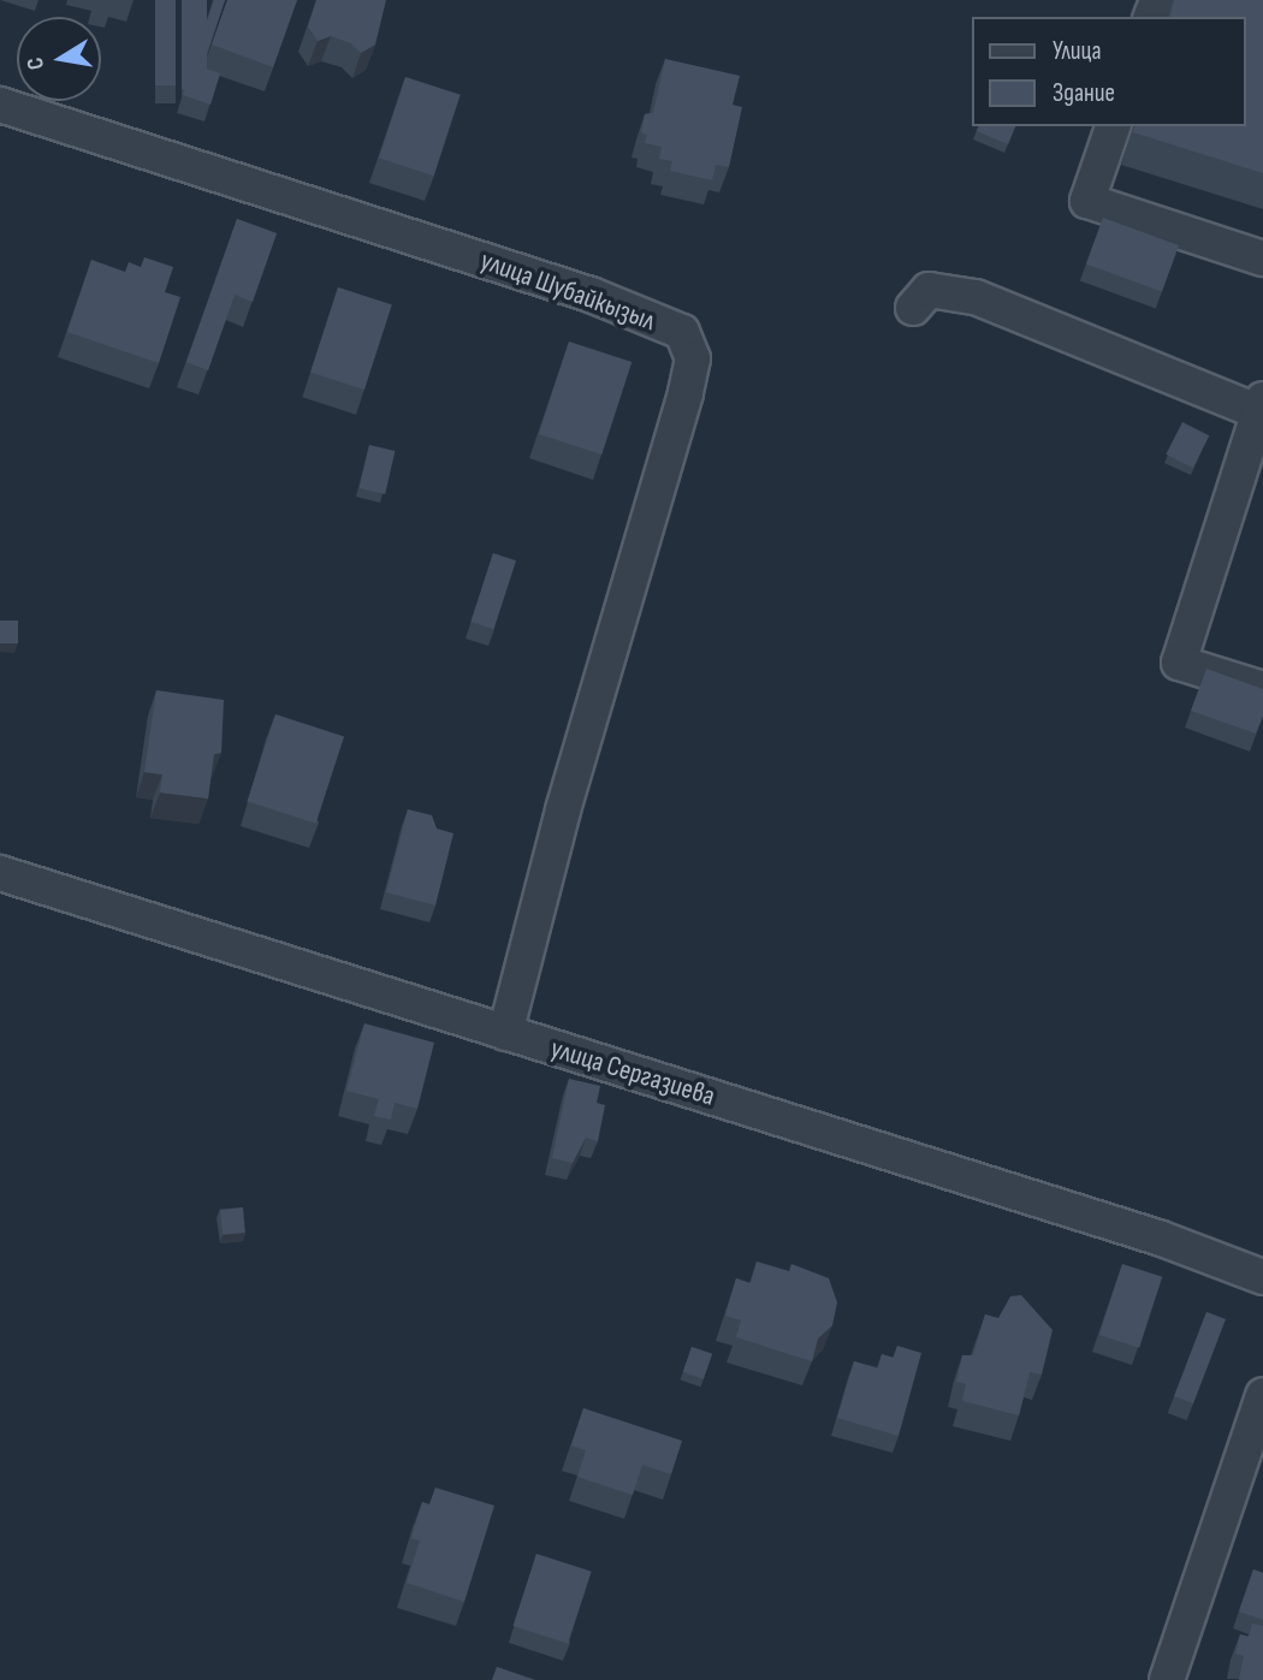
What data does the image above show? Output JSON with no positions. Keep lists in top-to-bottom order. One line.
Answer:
{"streets":{"street":["улица Шубайкызыл","улица Сергазиева"]},"crossings":[["улица Шубайкызыл","улица Сергазиева"]],"legend":["Улица","Здание"],"north":"left"}
